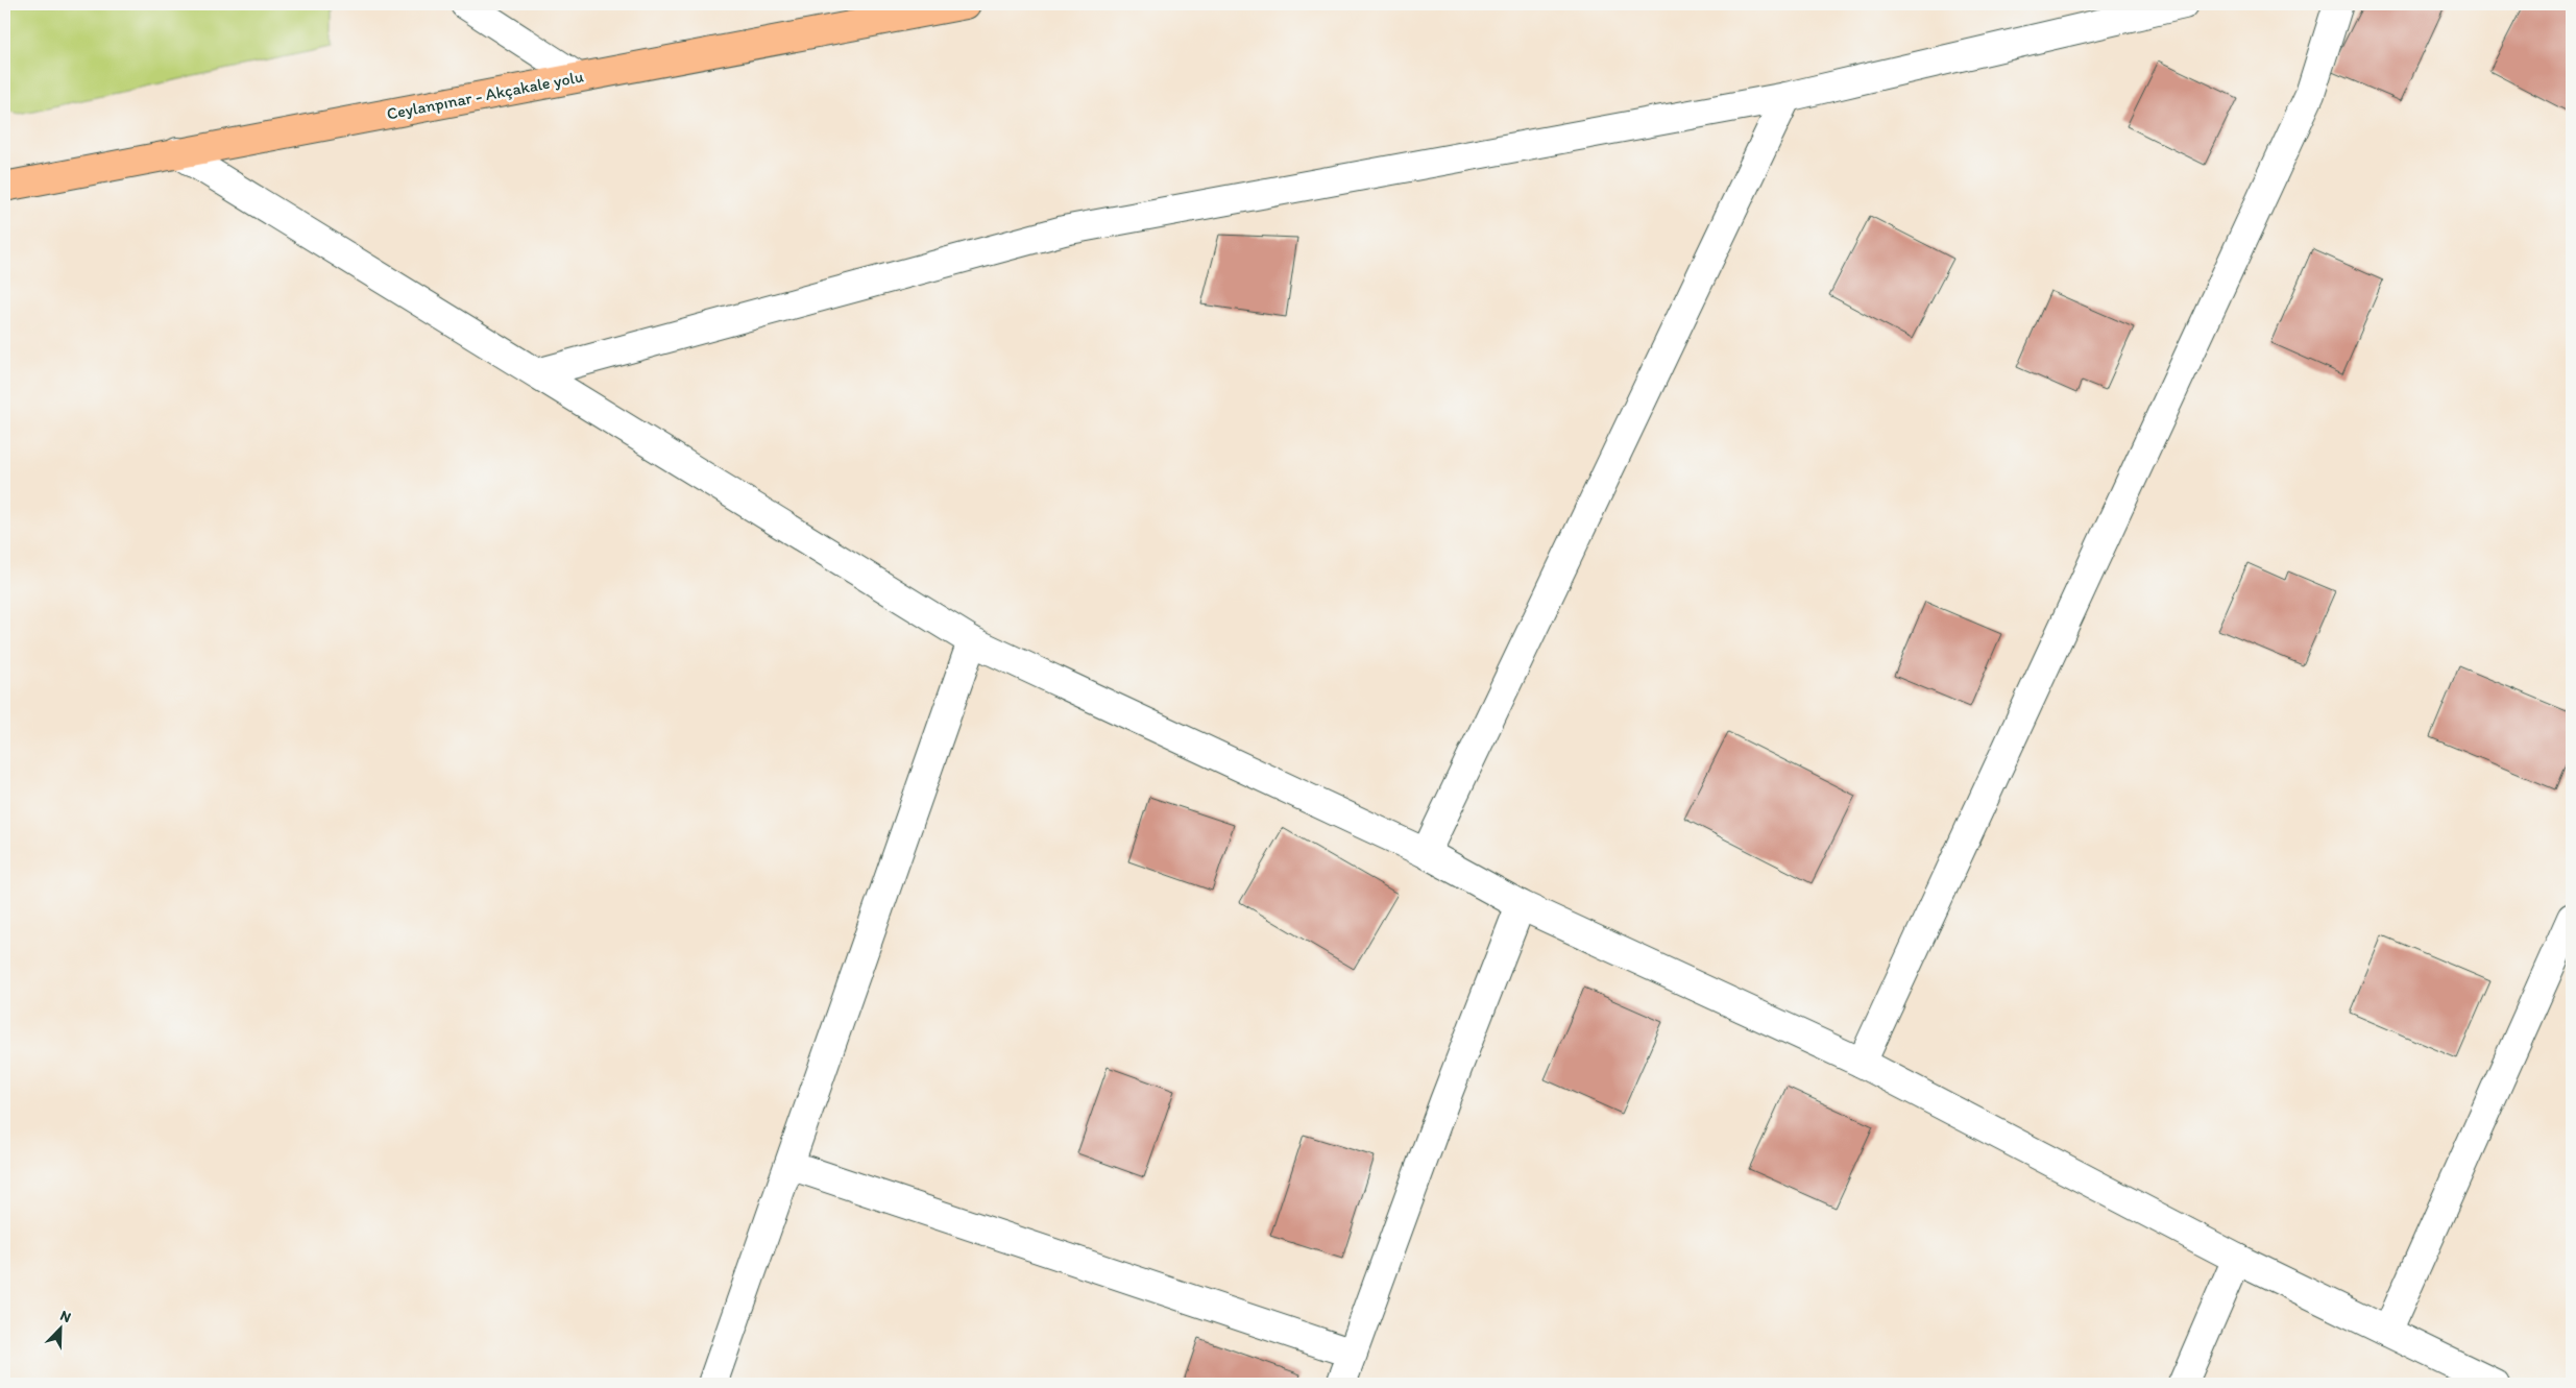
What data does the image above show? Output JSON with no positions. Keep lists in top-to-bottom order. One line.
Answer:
{"streets":{"main road":["Ceylanpınar - Akçakale yolu"]},"north":"top right"}
